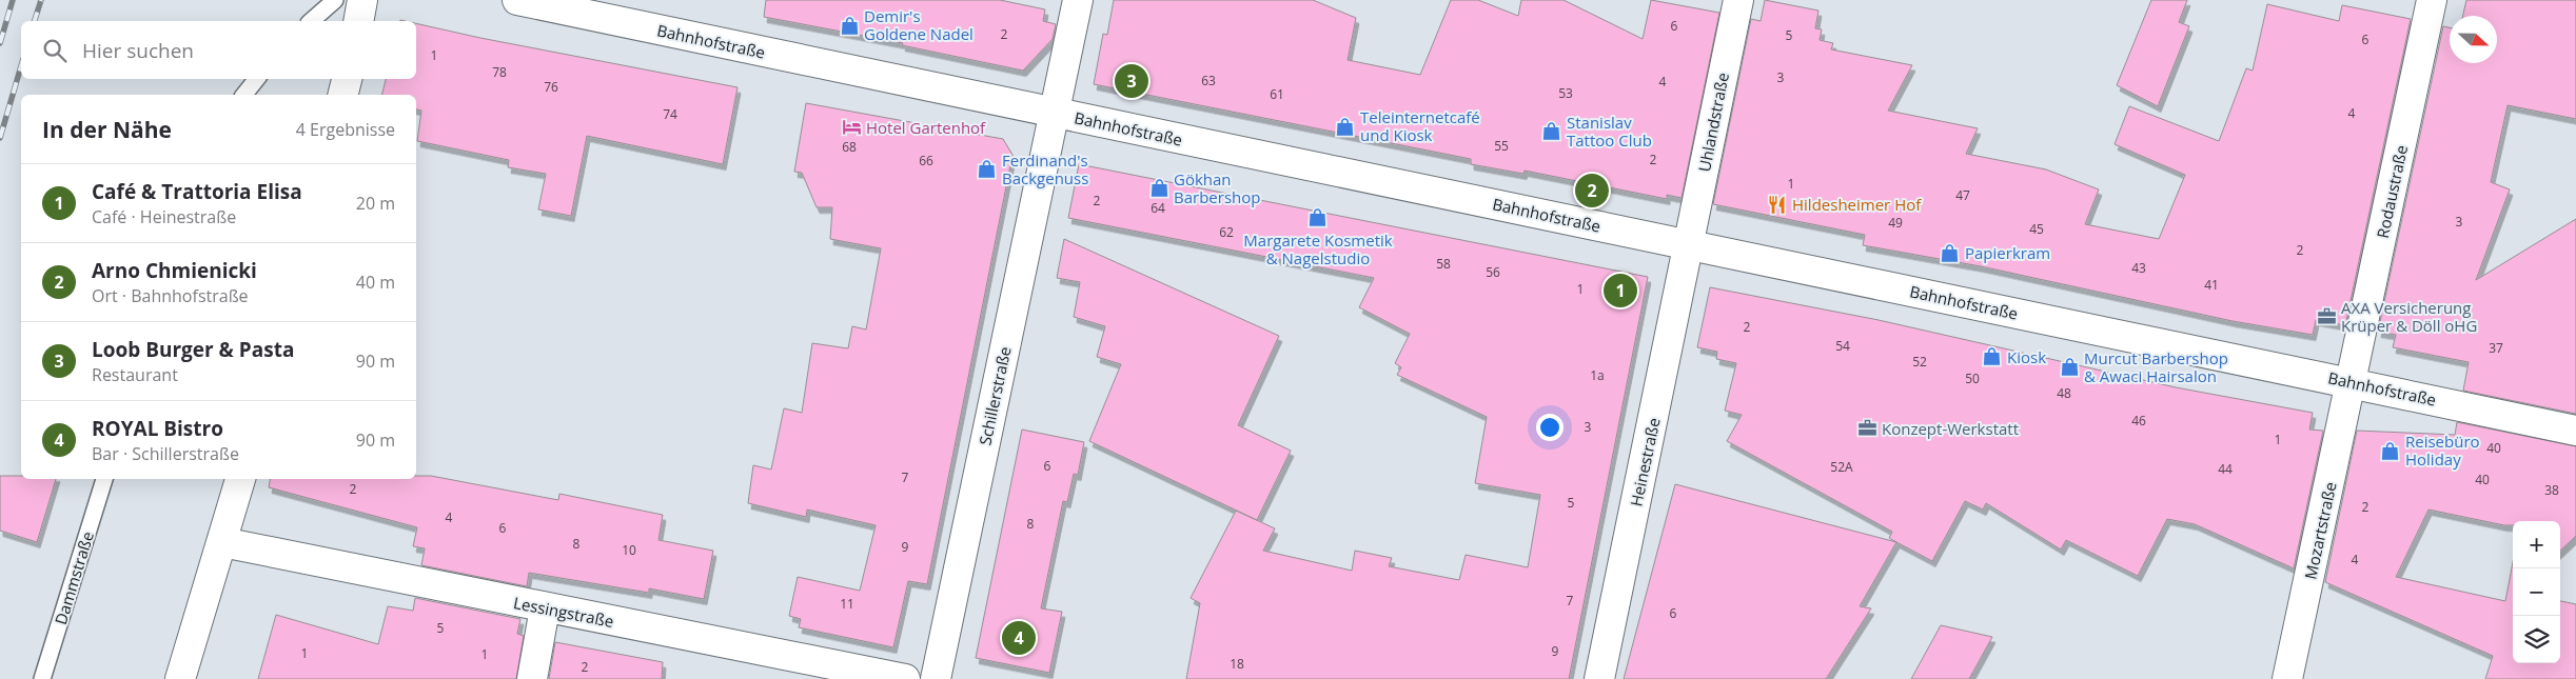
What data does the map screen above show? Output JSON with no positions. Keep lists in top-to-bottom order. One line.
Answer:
{"streets":{"street":["Bahnhofstraße","Uhlandstraße","Rodaustraße","Schillerstraße","Heinestraße","Mozartstraße","Lessingstraße"],"lane":["Dammstraße"]},"crossings":[["Bahnhofstraße","Uhlandstraße"],["Bahnhofstraße","Rodaustraße"],["Bahnhofstraße","Schillerstraße"],["Bahnhofstraße","Heinestraße"],["Bahnhofstraße","Mozartstraße"],["Uhlandstraße","Heinestraße"],["Rodaustraße","Mozartstraße"]],"places":{"shop":["Demir's Goldene Nadel","Teleinternetcafé und Kiosk","Stanislav Tattoo Club","Ferdinand's Backgenuss","Gökhan Barbershop","Margarete Kosmetik & Nagelstudio","Papierkram","Kiosk","Murcut Barbershop & Awaci Hairsalon","Reisebüro Holiday"],"hotel":["Hotel Gartenhof"],"restaurant":["Hildesheimer Hof"],"office":["AXA Versicherung Krüper & Döll oHG","Konzept-Werkstatt"]},"house_numbers":["6","2","5","6","1","78","3","63","4","76","53","61","4","74","55","68","2","66","1","47","2","64","3","49","45","62","2","58","43","56","41","1","2","54","37","52","1a","50","48","46","3","1","40","6","52A","44","7","40","2","38","5","2","4","8","6","8","9","10","4","7","11","6","5","9","1","1","18","2"],"north":"right","page":{"search":"Hier suchen","pins":["3","2","1","4"],"heading":["In der Nähe","4 Ergebnisse"],"list":[{"mark":"1","name":"Café & Trattoria Elisa","note":"Café · Heinestraße","value":"20 m"},{"mark":"2","name":"Arno Chmienicki","note":"Ort · Bahnhofstraße","value":"40 m"},{"mark":"3","name":"Loob Burger & Pasta","note":"Restaurant","value":"90 m"},{"mark":"4","name":"ROYAL Bistro","note":"Bar · Schillerstraße","value":"90 m"}],"map_buttons":["+","−"]}}
